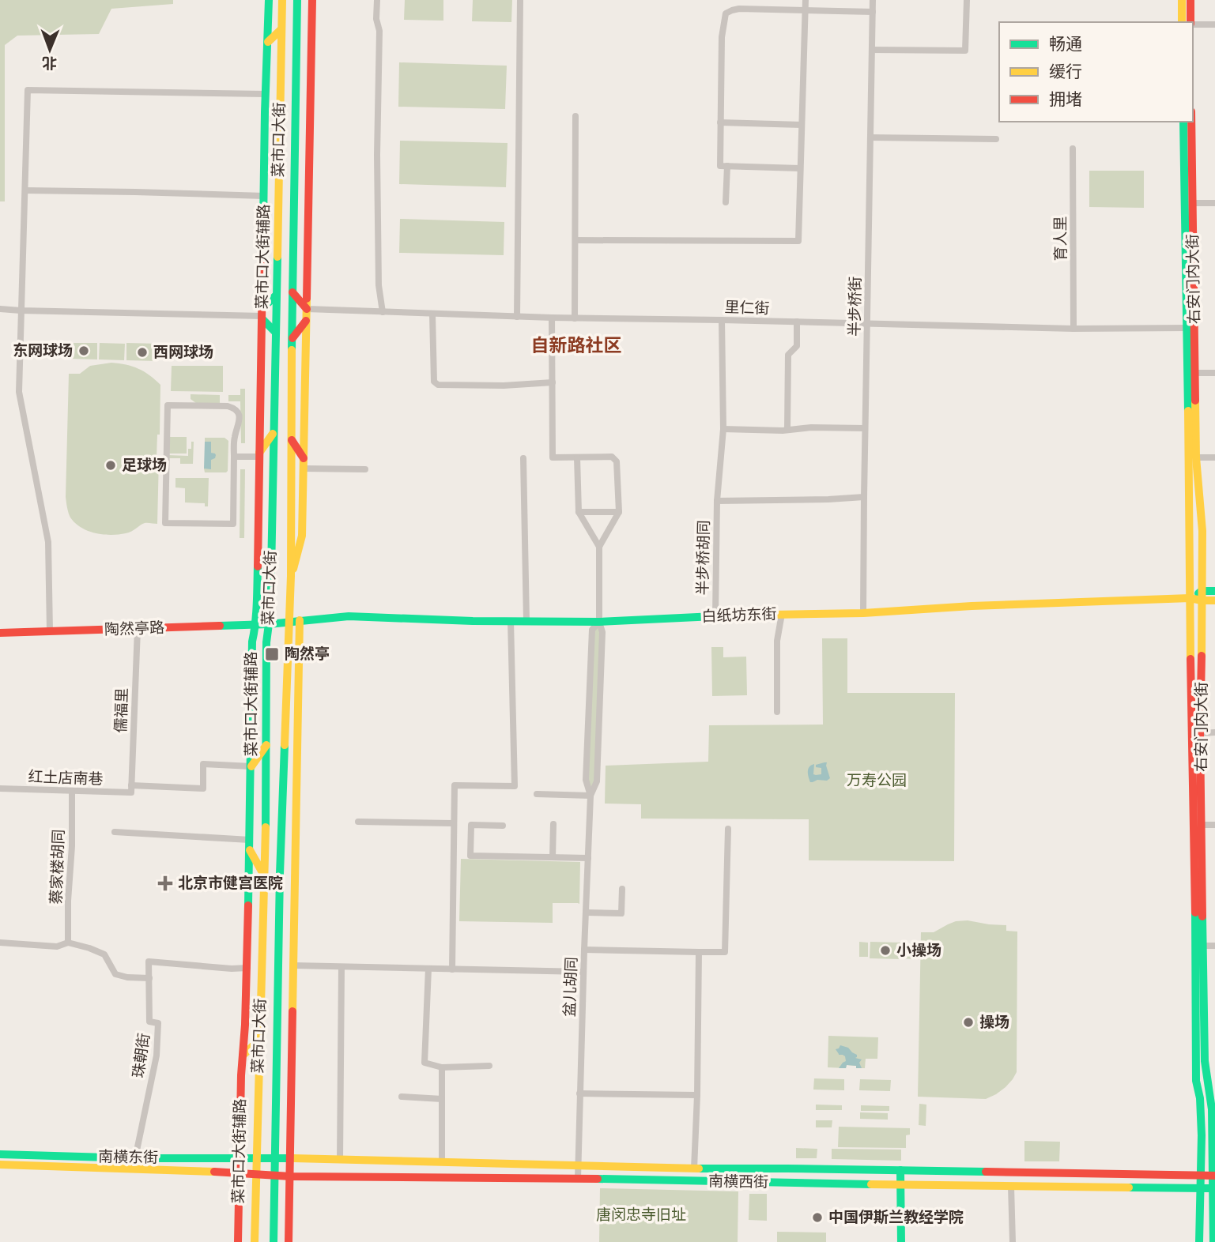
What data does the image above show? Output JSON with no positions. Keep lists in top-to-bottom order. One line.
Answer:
{"streets":{"main road":["菜市口大街","菜市口大街辅路","右安门内大街","白纸坊东街","陶然亭路","南横东街","南横西街"],"street":["育人里","半步桥街","里仁街","半步桥胡同","儒福里","红土店南巷","蔡家楼胡同","盆儿胡同","珠朝街"]},"crossings":[["菜市口大街","白纸坊东街"],["菜市口大街","陶然亭路"],["菜市口大街","南横东街"],["菜市口大街","南横西街"],["育人里","里仁街"],["菜市口大街辅路","陶然亭路"],["菜市口大街辅路","红土店南巷"],["菜市口大街辅路","南横东街"],["右安门内大街","里仁街"],["右安门内大街","白纸坊东街"],["右安门内大街","南横西街"],["半步桥街","里仁街"],["半步桥街","白纸坊东街"],["里仁街","半步桥胡同"],["半步桥胡同","白纸坊东街"],["白纸坊东街","陶然亭路"],["白纸坊东街","盆儿胡同"],["陶然亭路","儒福里"],["儒福里","红土店南巷"],["红土店南巷","蔡家楼胡同"],["盆儿胡同","南横西街"],["珠朝街","南横东街"],["南横东街","南横西街"]],"districts":["自新路社区"],"parks":["万寿公园","唐闵忠寺旧址"],"places":{"other":["东网球场","西网球场","足球场","小操场","操场","中国伊斯兰教经学院"],"transit":["陶然亭"],"health":["北京市健宫医院"]},"legend":["畅通","缓行","拥堵"],"north":"bottom"}
